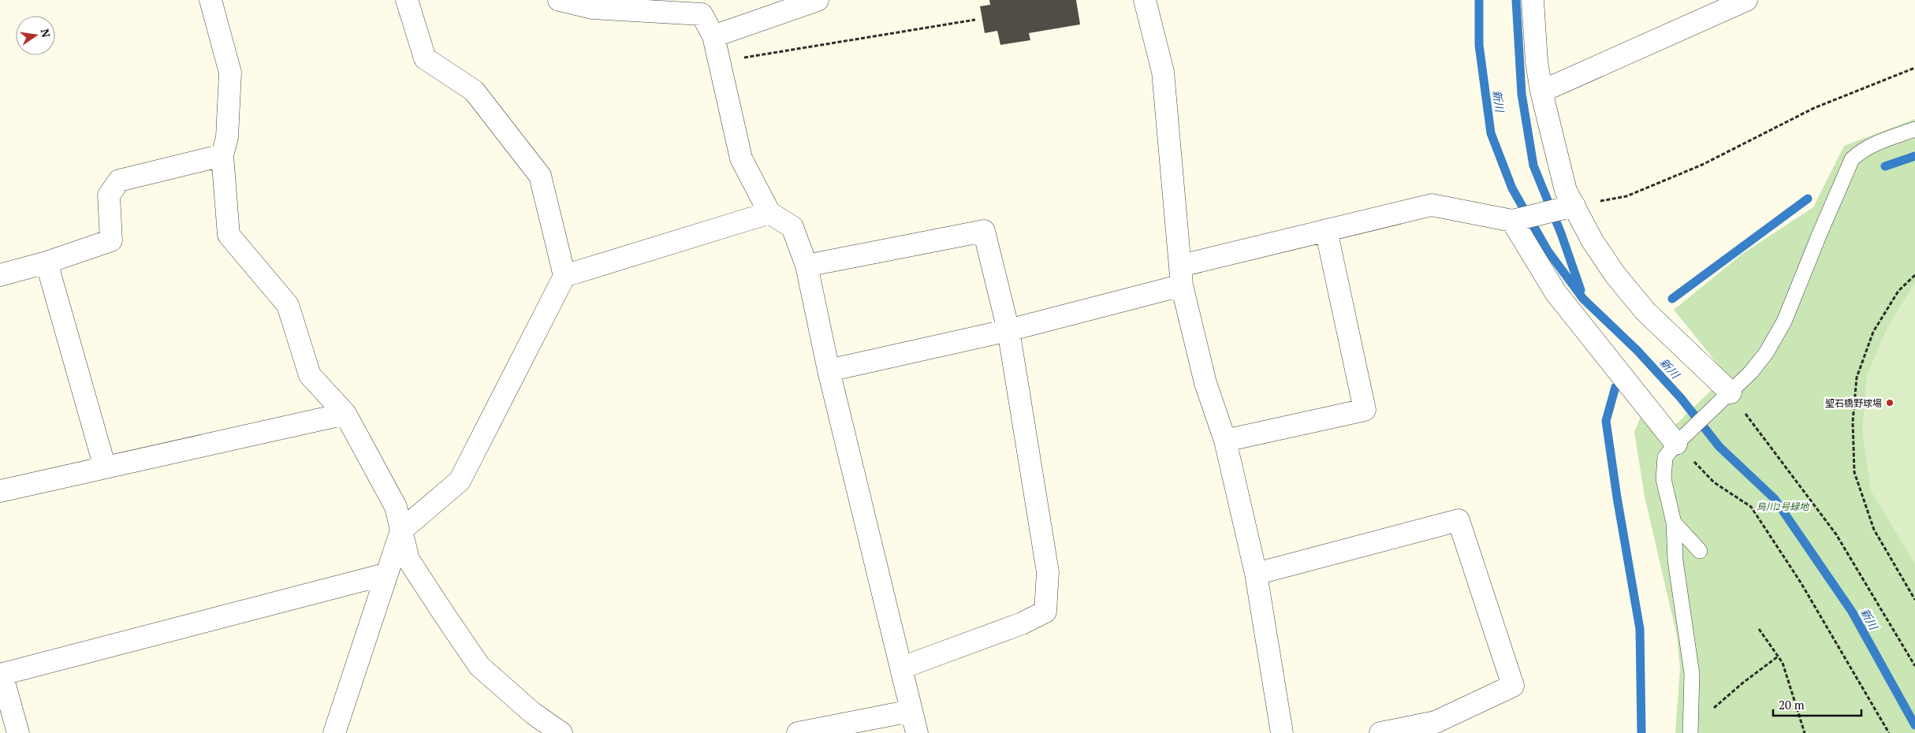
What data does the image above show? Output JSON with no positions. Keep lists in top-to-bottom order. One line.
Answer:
{"water":["新川"],"parks":["烏川2号緑地"],"places":["聖石橋野球場"],"scale_bar":"20 m","north":"right"}
